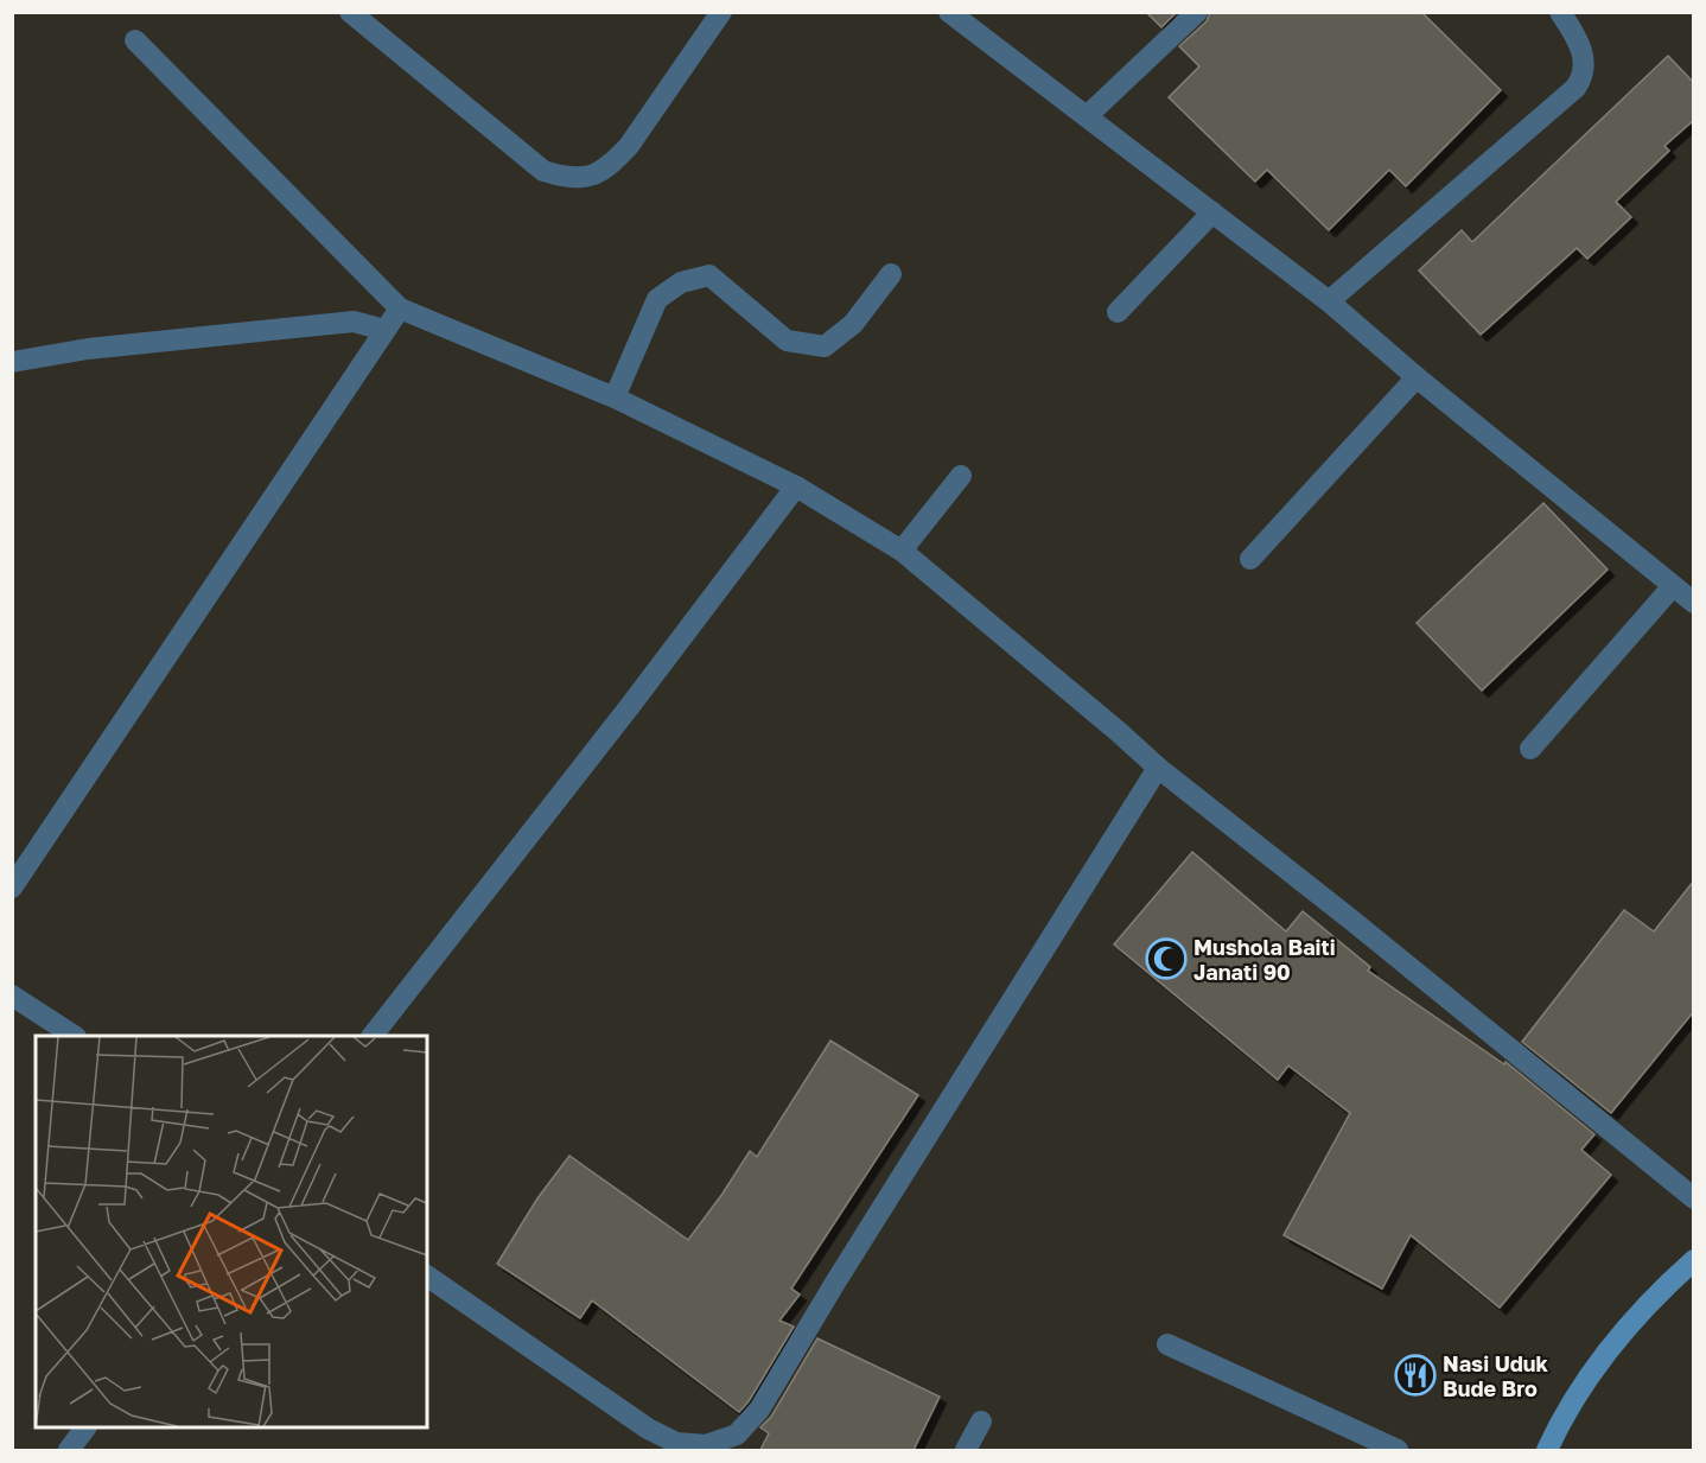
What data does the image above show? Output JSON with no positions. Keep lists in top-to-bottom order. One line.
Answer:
{"places":{"mosque":["Mushola Baiti Janati 90"],"restaurant":["Nasi Uduk Bude Bro"]}}
